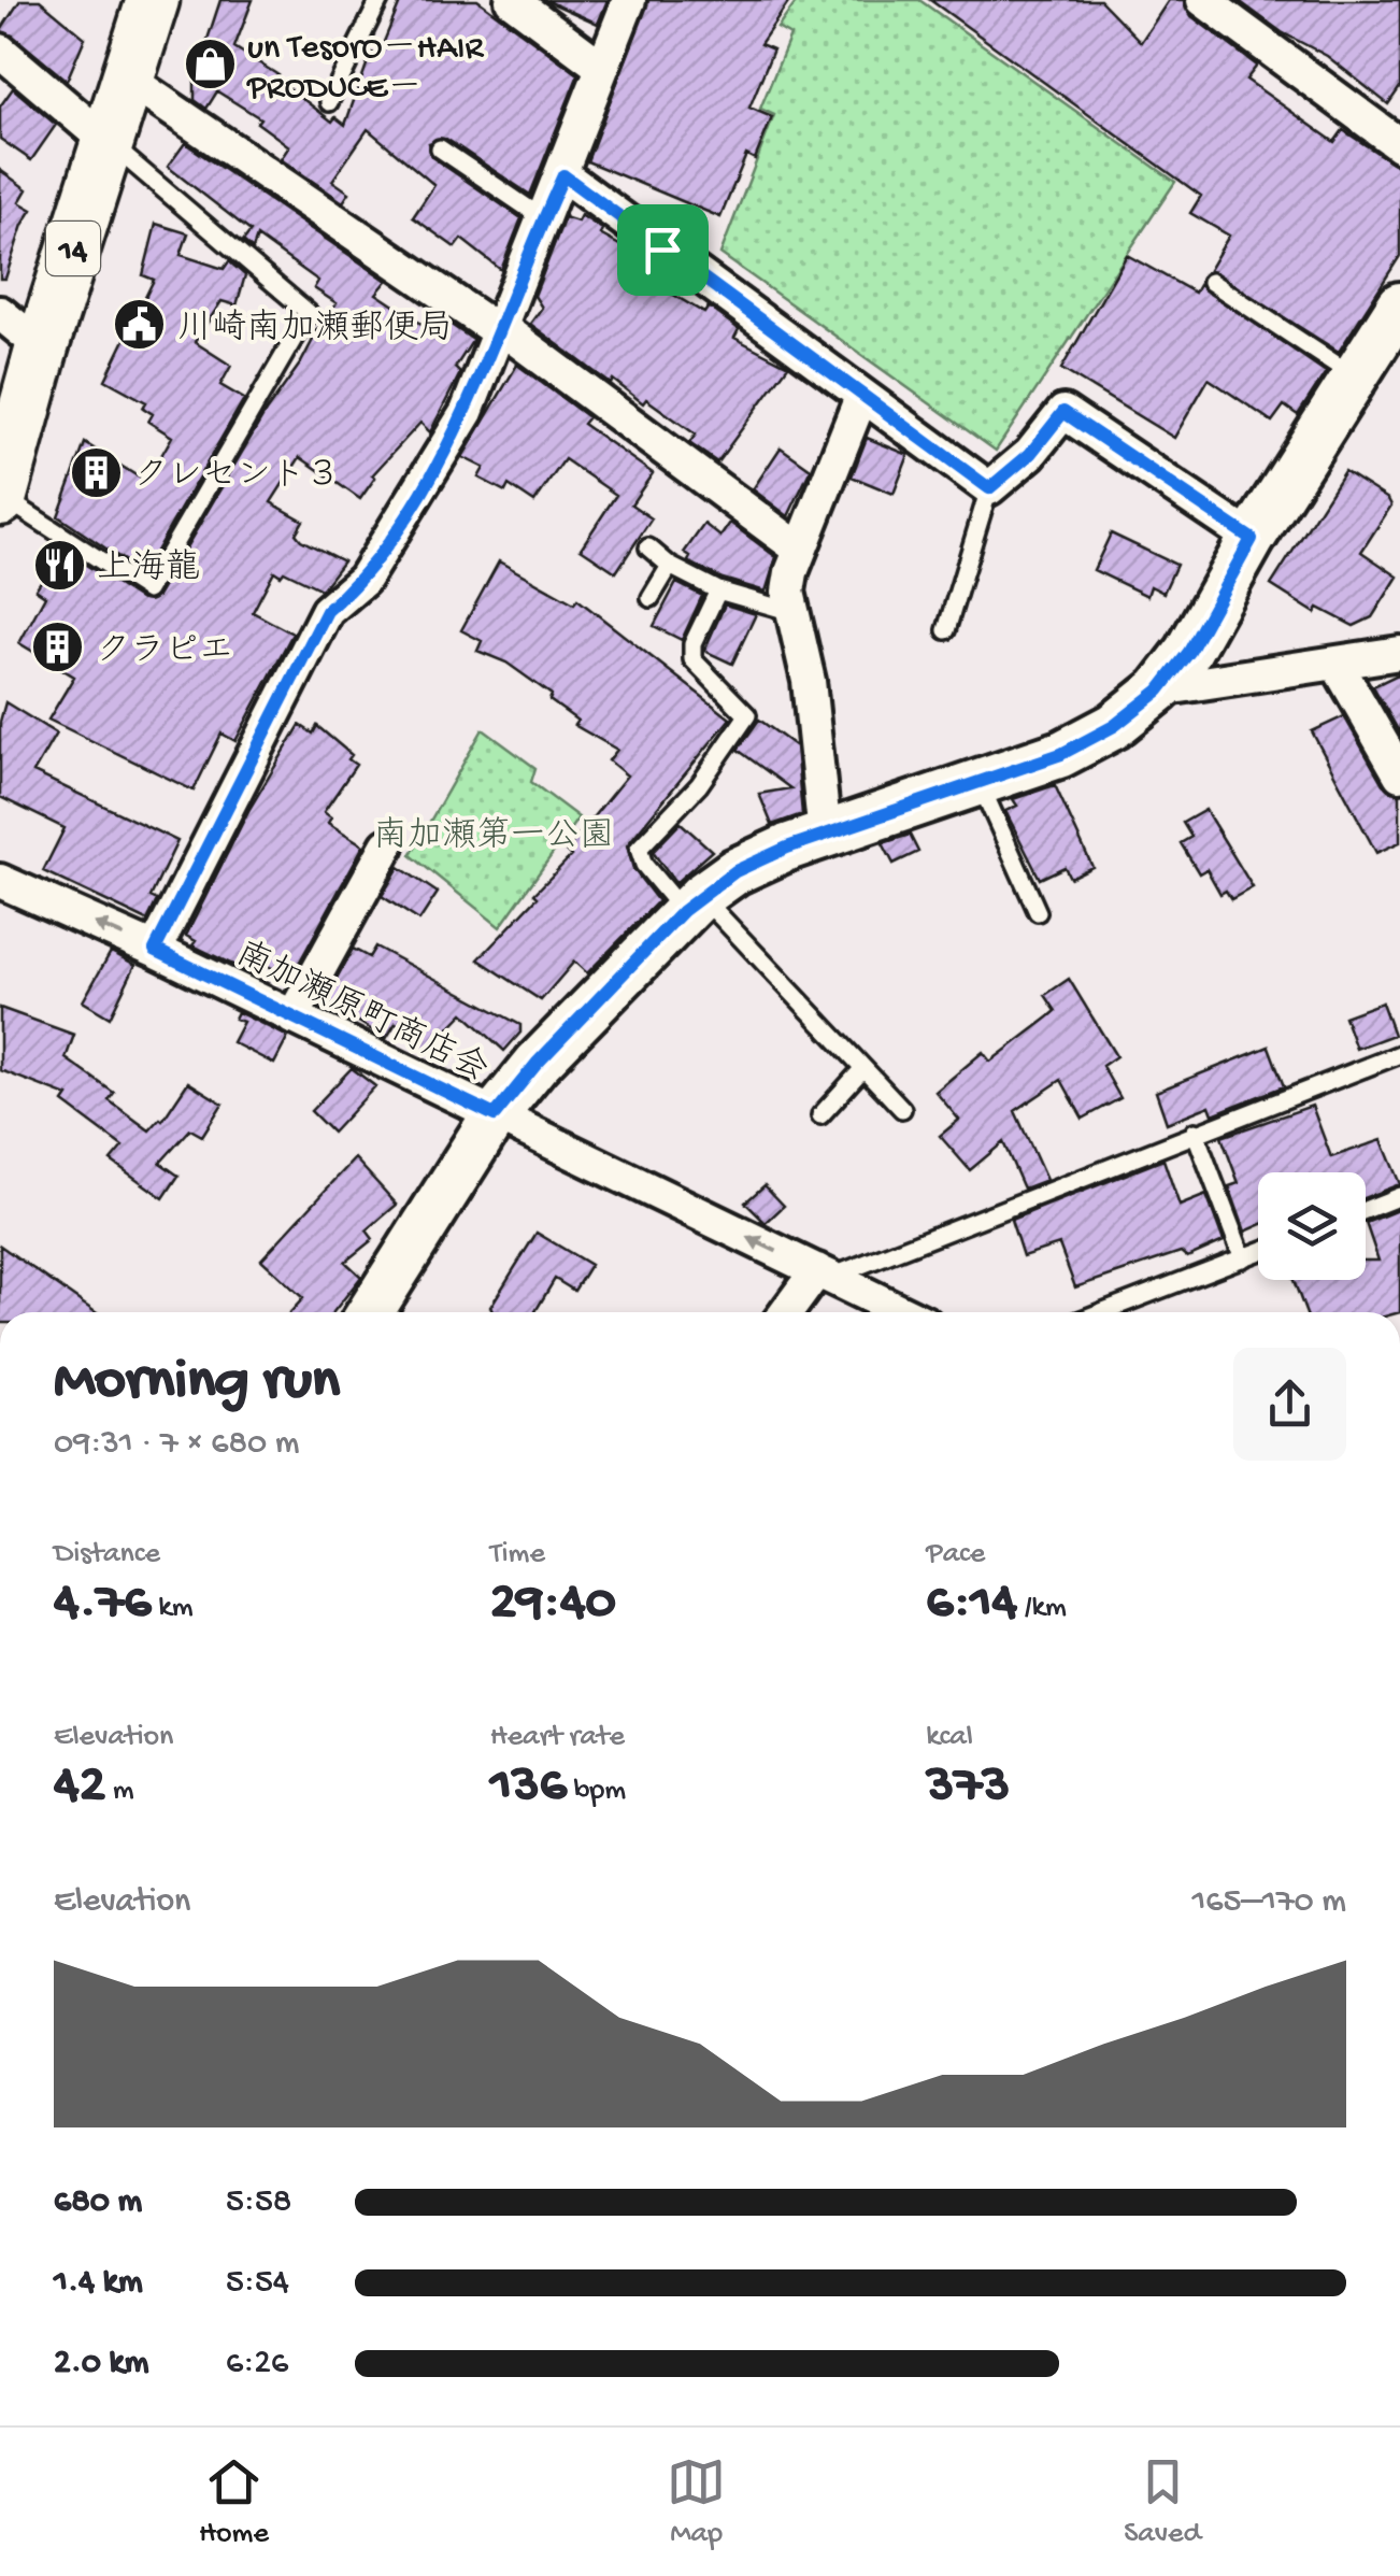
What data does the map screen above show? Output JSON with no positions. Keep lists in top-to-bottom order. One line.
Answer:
{"streets":{"main road":["14"],"street":["南加瀬原町商店会"]},"one_way":["南加瀬原町商店会"],"parks":["南加瀬第一公園"],"places":{"shop":["un TesorOーHAIR PRODUCEー"],"public building":["川崎南加瀬郵便局"],"building":["クレセント３","クラピエ"],"restaurant":["上海龍"]},"page":{"heading":["Morning run","09:31 · 7 × 680 m"],"stats":[["Distance","4.76 km"],["Time","29:40"],["Pace","6:14 /km"],["Elevation","42 m"],["Heart rate","136 bpm"],["kcal","373"]],"chart":["Elevation","165–170 m"],"list":[{"name":"680 m","note":"5:58"},{"name":"1.4 km","note":"5:54"},{"name":"2.0 km","note":"6:26"}],"tabs":["Home","Map","Saved"]}}
